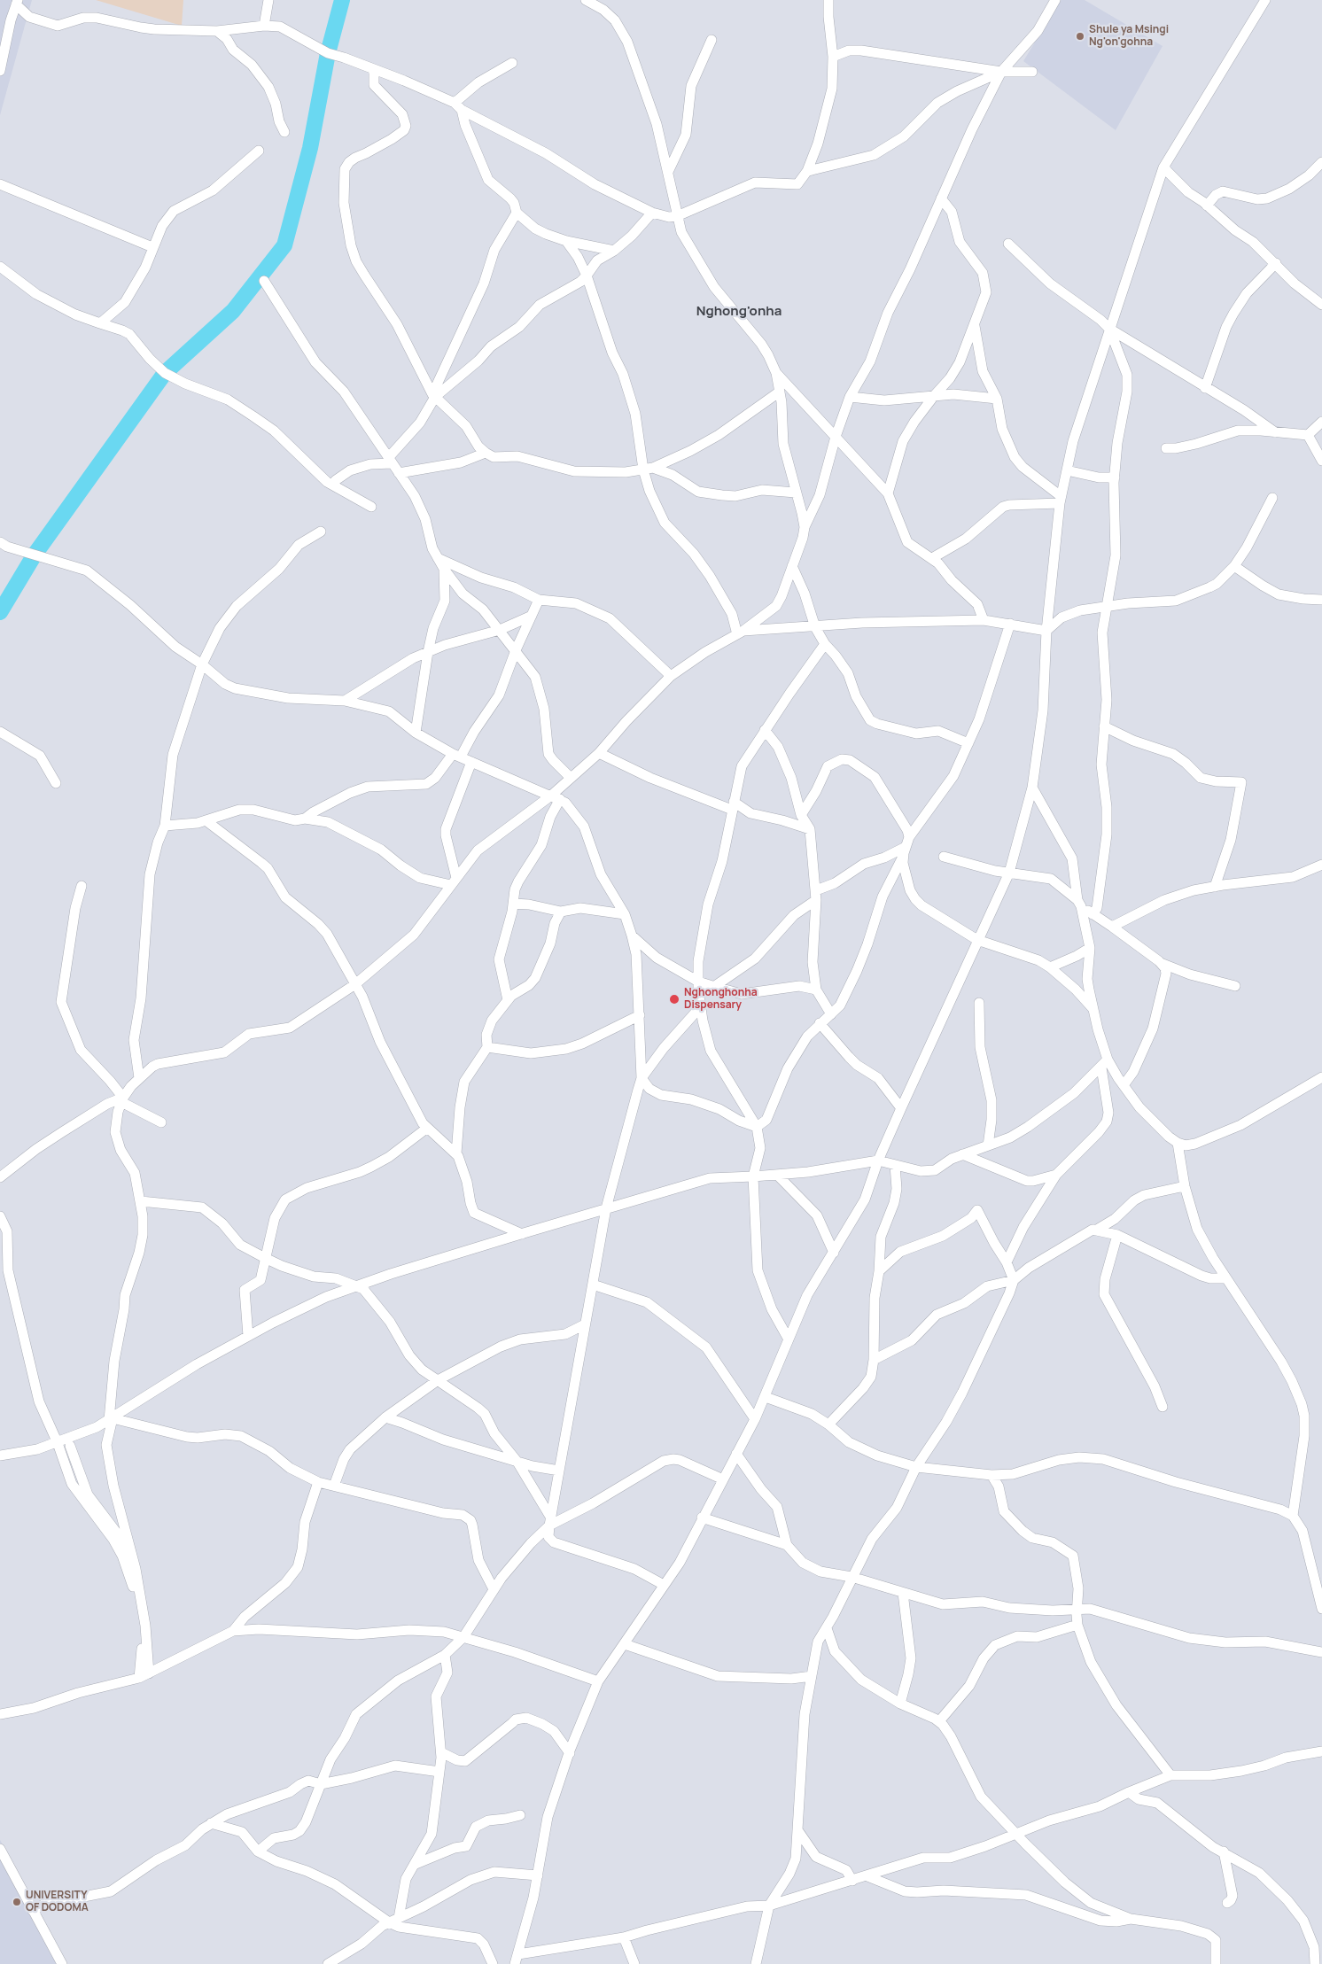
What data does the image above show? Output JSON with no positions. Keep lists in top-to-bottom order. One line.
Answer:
{"districts":["Nghong'onha"],"places":["Shule ya Msingi Ng'on'gohna","Nghonghonha Dispensary","UNIVERSITY OF DODOMA"]}
